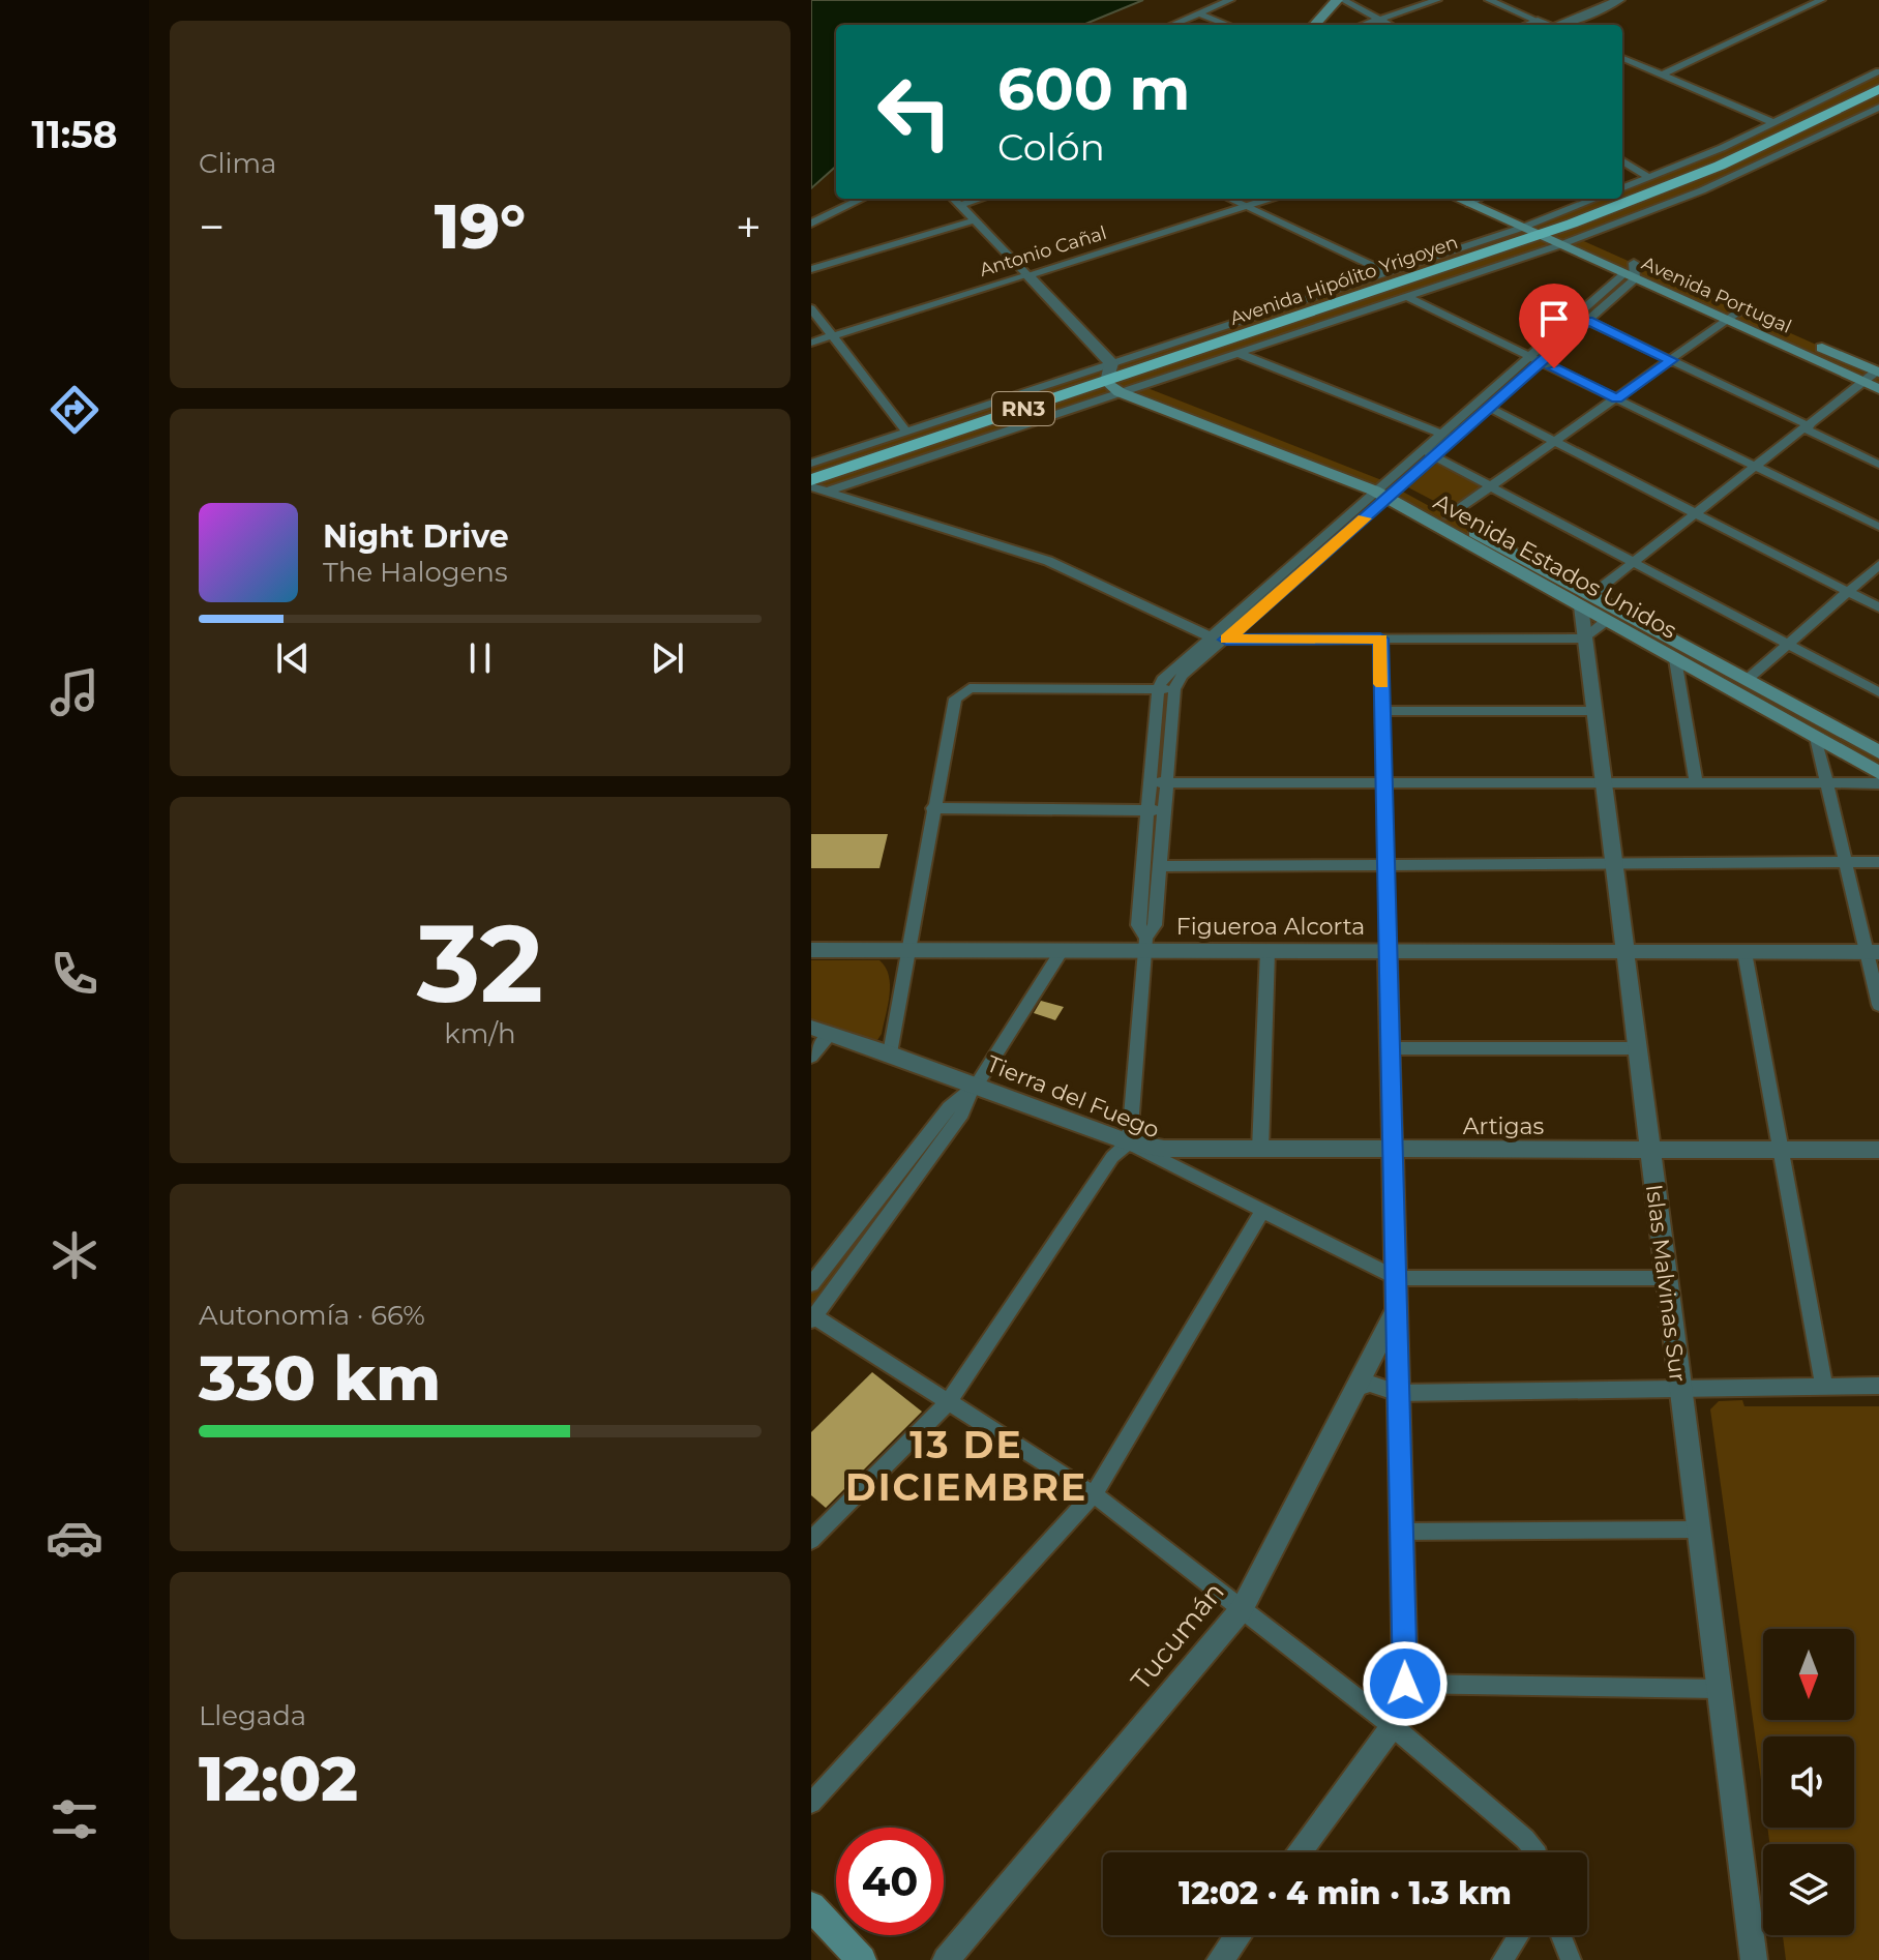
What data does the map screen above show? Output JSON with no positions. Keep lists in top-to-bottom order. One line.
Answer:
{"streets":{"highway":["Avenida Hipólito Yrigoyen","RN3"],"main road":["Avenida Portugal","Avenida Estados Unidos"],"street":["Antonio Cañal","Figueroa Alcorta","Tierra del Fuego","Artigas","Islas Malvinas Sur","Tucumán"]},"crossings":[["Avenida Hipólito Yrigoyen","Avenida Portugal"],["Avenida Hipólito Yrigoyen","Avenida Estados Unidos"],["Avenida Estados Unidos","Islas Malvinas Sur"],["Figueroa Alcorta","Islas Malvinas Sur"],["Tierra del Fuego","Artigas"],["Artigas","Islas Malvinas Sur"]],"districts":["13 DE DICIEMBRE"],"north":"bottom","page":{"tabs":"11:58","tile":["Clima",["32","km/h"],["Autonomía · 66%","330 km"],["Llegada","12:02"]],"turn":["600 m","Colón"],"heat":["−","19°","+"],"song":["Night Drive","The Halogens"],"limit":"40","trip":"12:02 · 4 min · 1.3 km"}}
